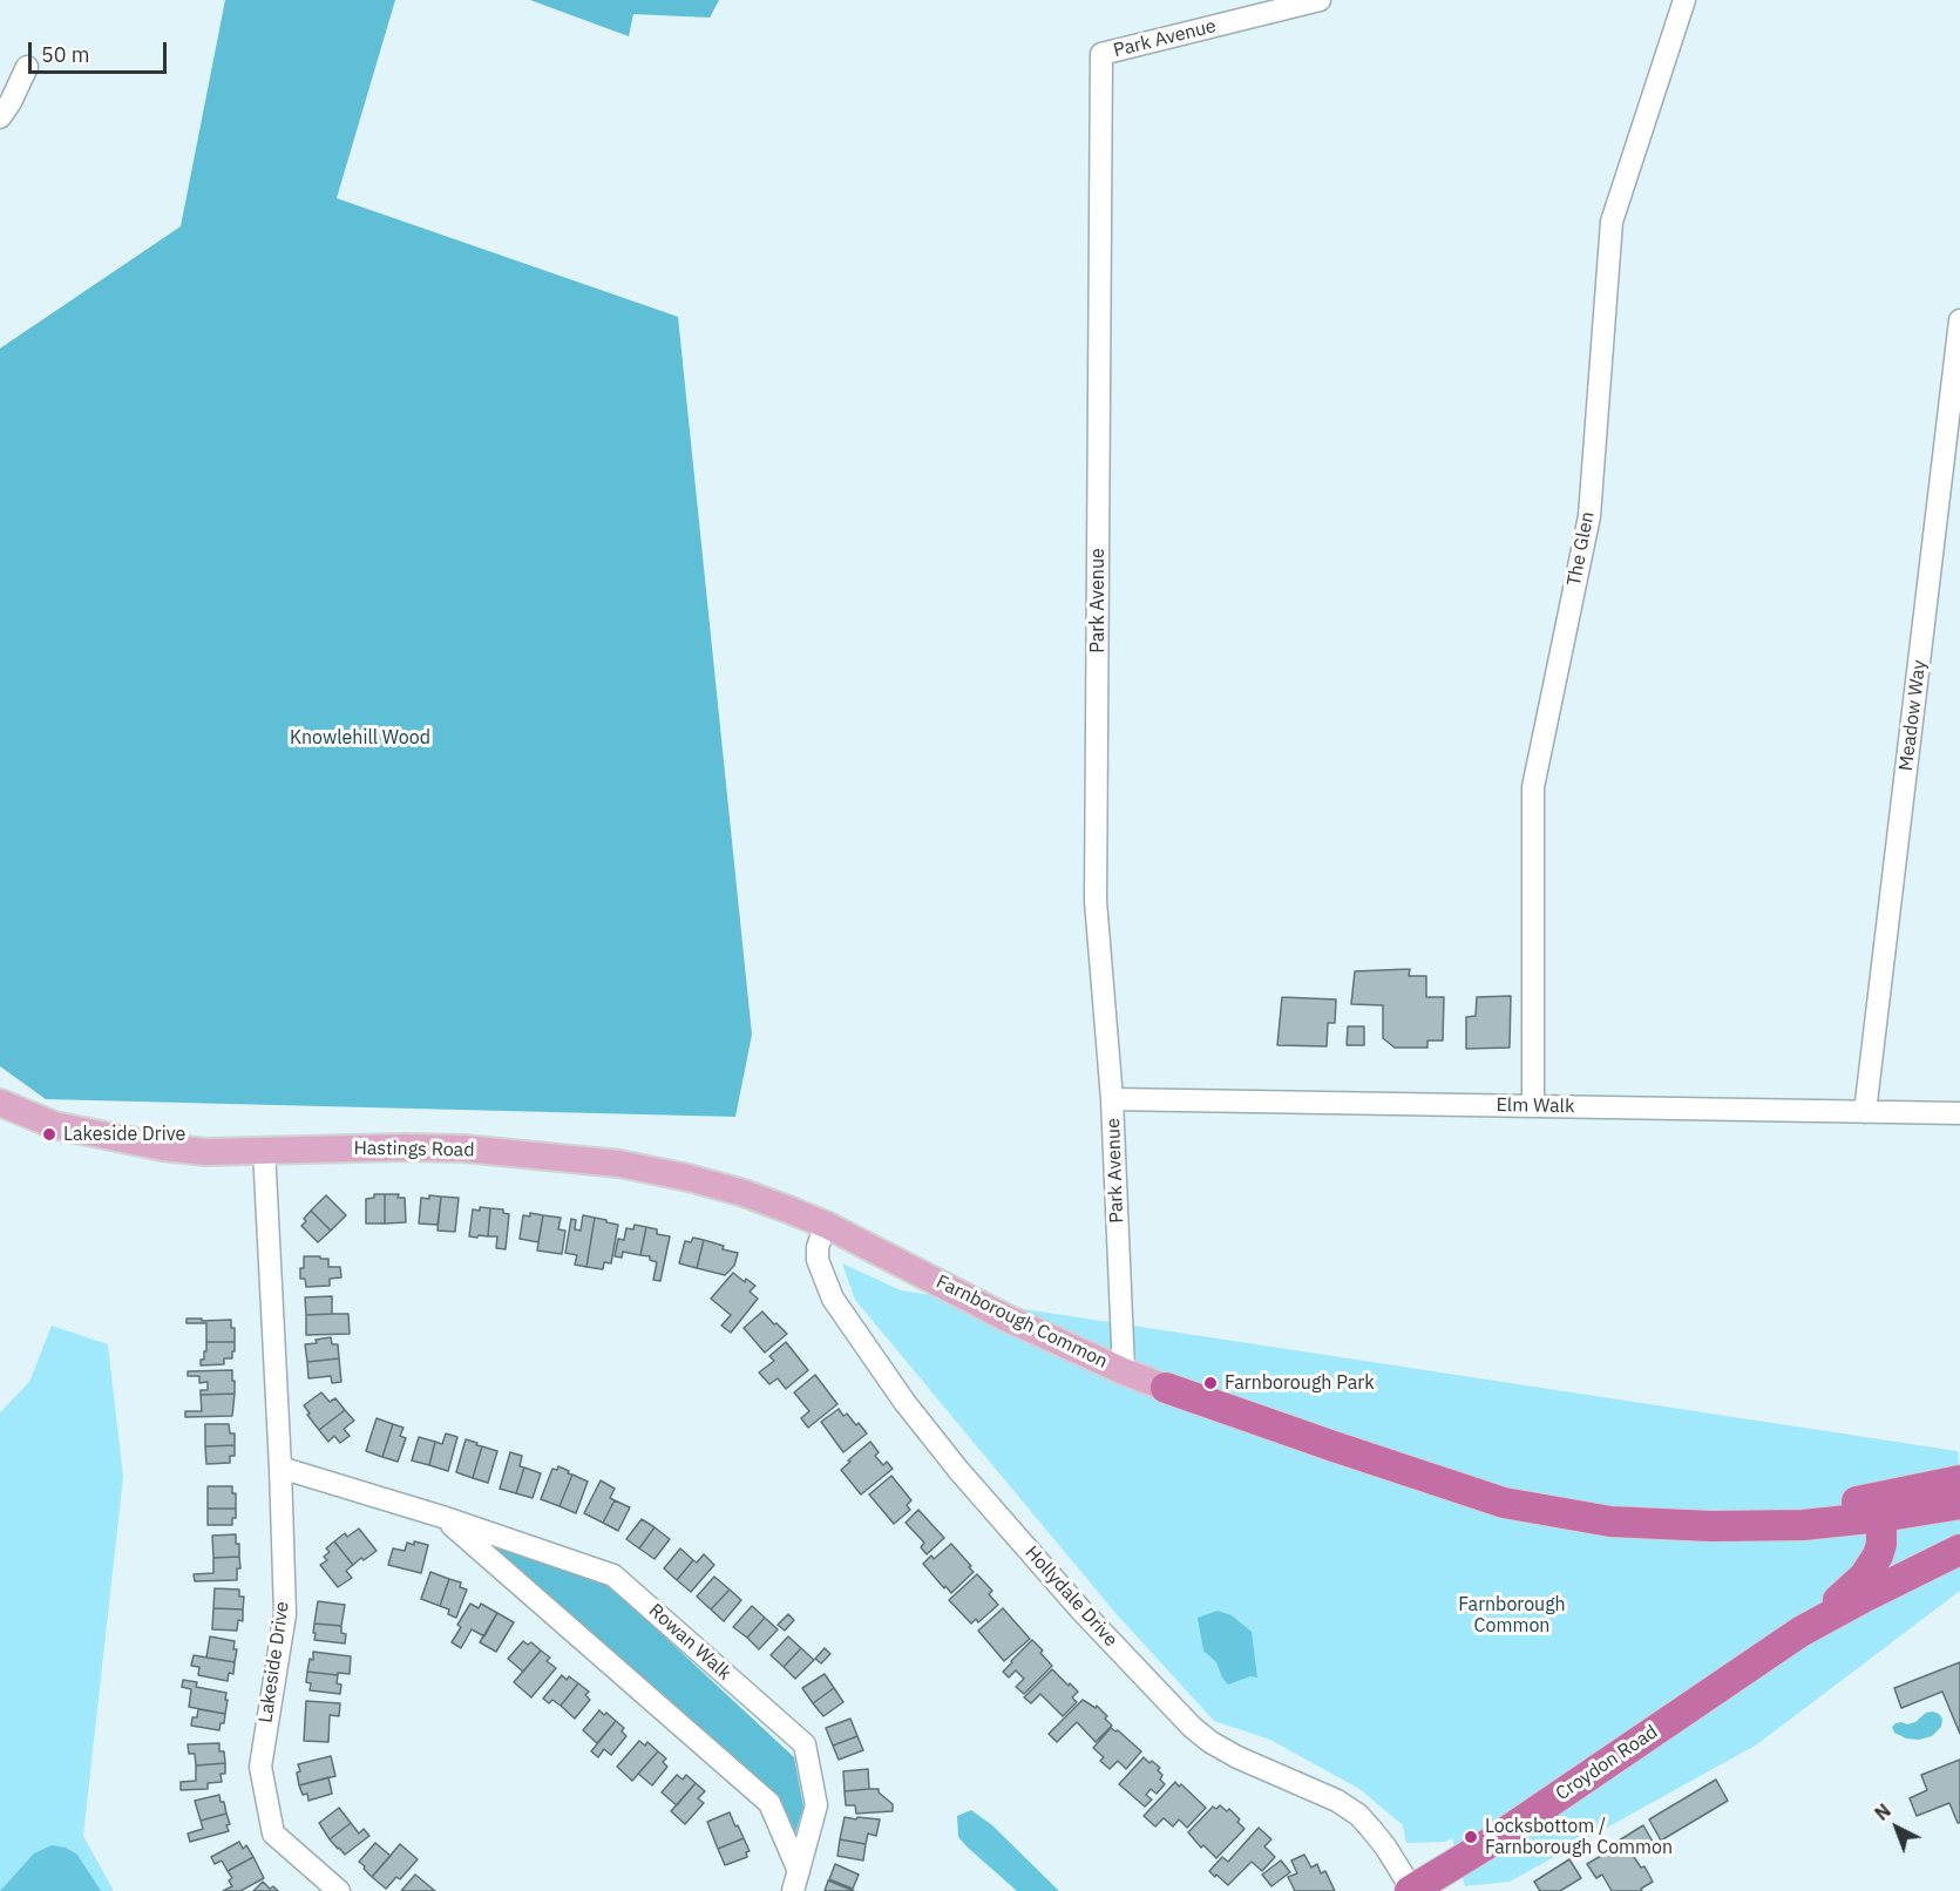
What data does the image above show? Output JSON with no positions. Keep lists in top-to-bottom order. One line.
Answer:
{"streets":{"highway":["Farnborough Common","Croydon Road"],"main road":["Hastings Road"],"street":["Park Avenue","The Glen","Meadow Way","Elm Walk","Hollydale Drive","Rowan Walk","Lakeside Drive"]},"crossings":[["Park Avenue","Elm Walk"],["Park Avenue","Farnborough Common"],["The Glen","Elm Walk"],["Meadow Way","Elm Walk"],["Hastings Road","Farnborough Common"],["Hastings Road","Hollydale Drive"],["Hastings Road","Lakeside Drive"],["Farnborough Common","Hollydale Drive"],["Hollydale Drive","Croydon Road"],["Rowan Walk","Lakeside Drive"]],"parks":["Knowlehill Wood","Farnborough Common"],"places":["Lakeside Drive","Farnborough Park","Locksbottom / Farnborough Common"],"scale_bar":"50 m","north":"top left"}
